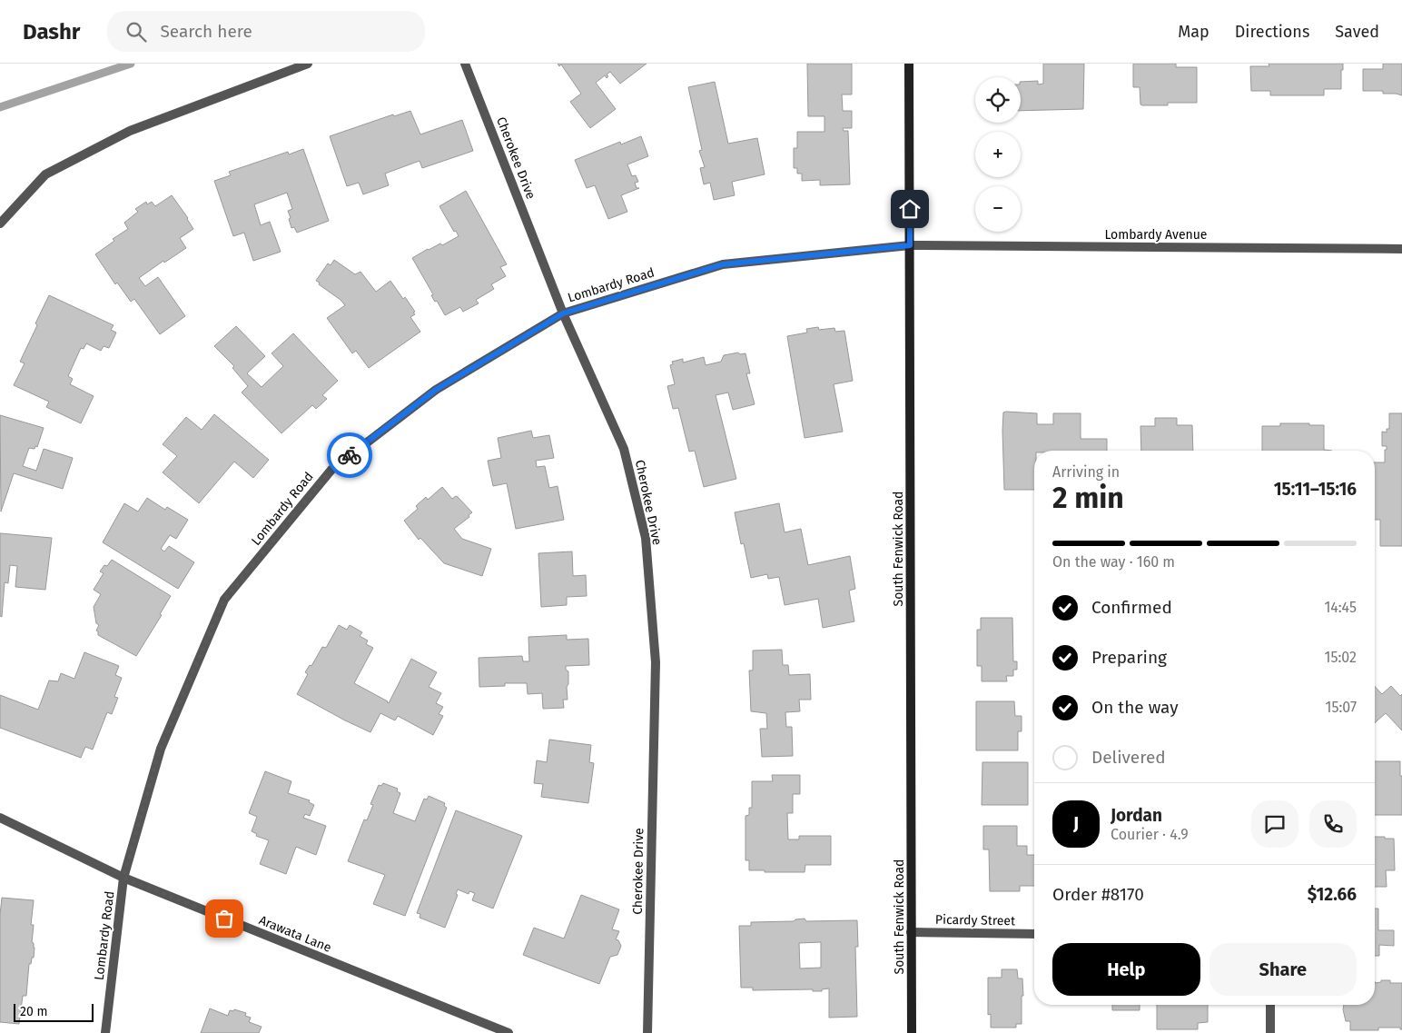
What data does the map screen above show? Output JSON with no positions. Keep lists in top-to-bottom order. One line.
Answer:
{"streets":{"street":["Cherokee Drive","Lombardy Avenue","Lombardy Road","South Fenwick Road","Picardy Street","Arawata Lane"]},"crossings":[["Cherokee Drive","Lombardy Road"],["Lombardy Avenue","Lombardy Road"],["Lombardy Avenue","South Fenwick Road"],["Lombardy Road","South Fenwick Road"],["Lombardy Road","Arawata Lane"],["South Fenwick Road","Picardy Street"]],"scale_bar":"20 m","page":{"header":"Dashr","search":"Search here","nav":["Map","Directions","Saved"],"map_buttons":["+","−"],"heading":["2 min","Arriving in","15:11–15:16"],"panel":["Jordan","Courier · 4.9","Order #8170","$12.66"],"bar":"On the way · 160 m","list":[["Confirmed","14:45"],["Preparing","15:02"],["On the way","15:07"],"Delivered"],"round":"J","buttons":["Help","Share"],"scale":"20 m"}}
